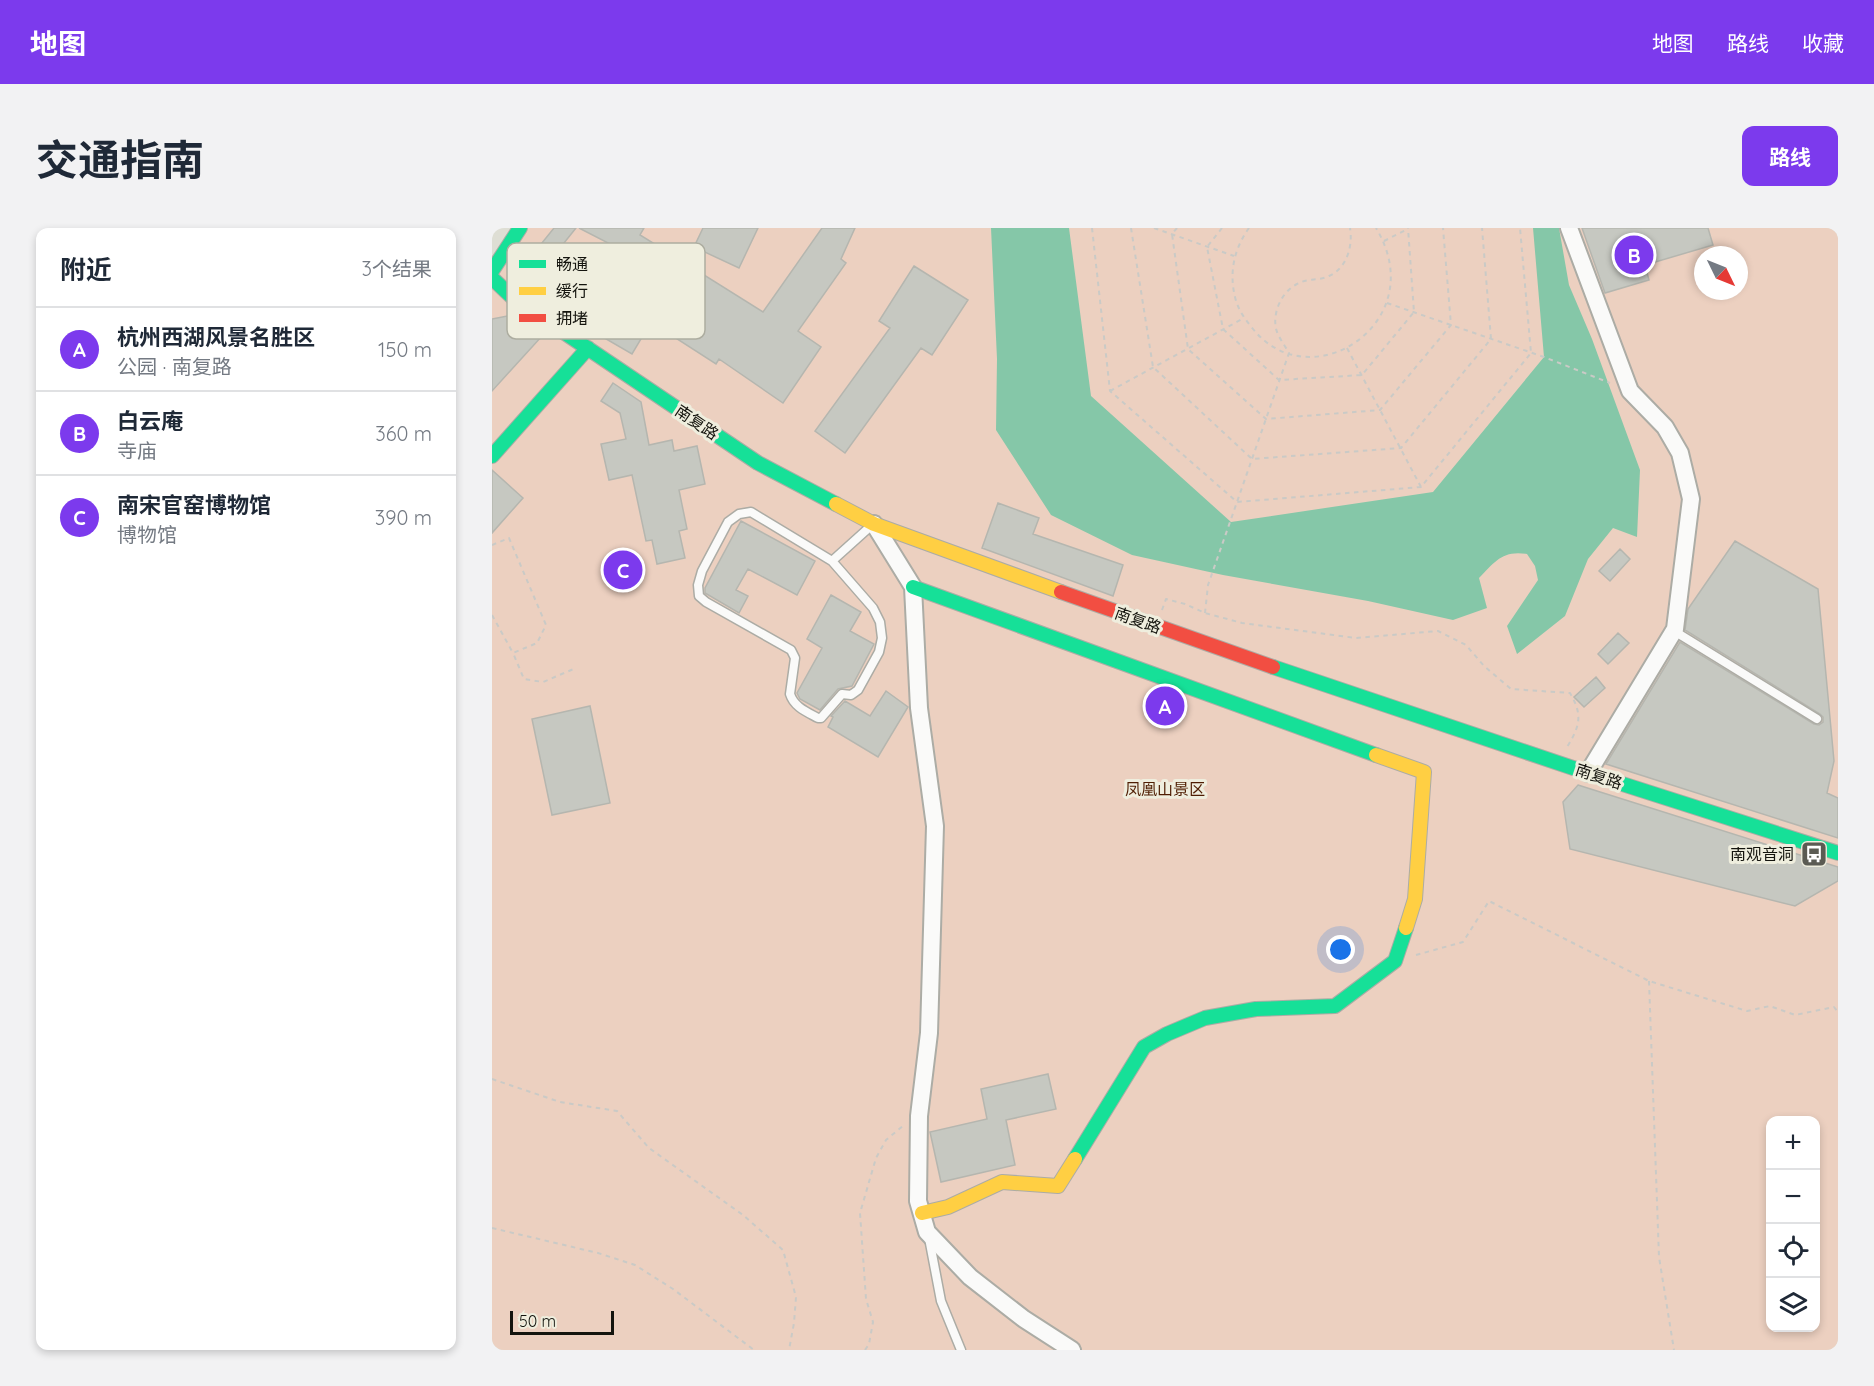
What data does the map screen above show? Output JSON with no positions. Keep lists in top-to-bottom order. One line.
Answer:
{"streets":{"street":["南复路"]},"parks":["凤凰山景区"],"places":{"bus stop":["南观音洞"]},"legend":["畅通","缓行","拥堵"],"scale_bar":"50 m","north":"bottom right","page":{"header":"地图","nav":["地图","路线","收藏"],"title":"交通指南","buttons":"路线","heading":["附近","3个结果"],"pins":["B","C","A"],"list":[{"mark":"A","name":"杭州西湖风景名胜区","note":"公园 · 南复路","value":"150 m"},{"mark":"B","name":"白云庵","note":"寺庙","value":"360 m"},{"mark":"C","name":"南宋官窑博物馆","note":"博物馆","value":"390 m"}],"map_buttons":["+","−"],"scale":"50 m"}}
